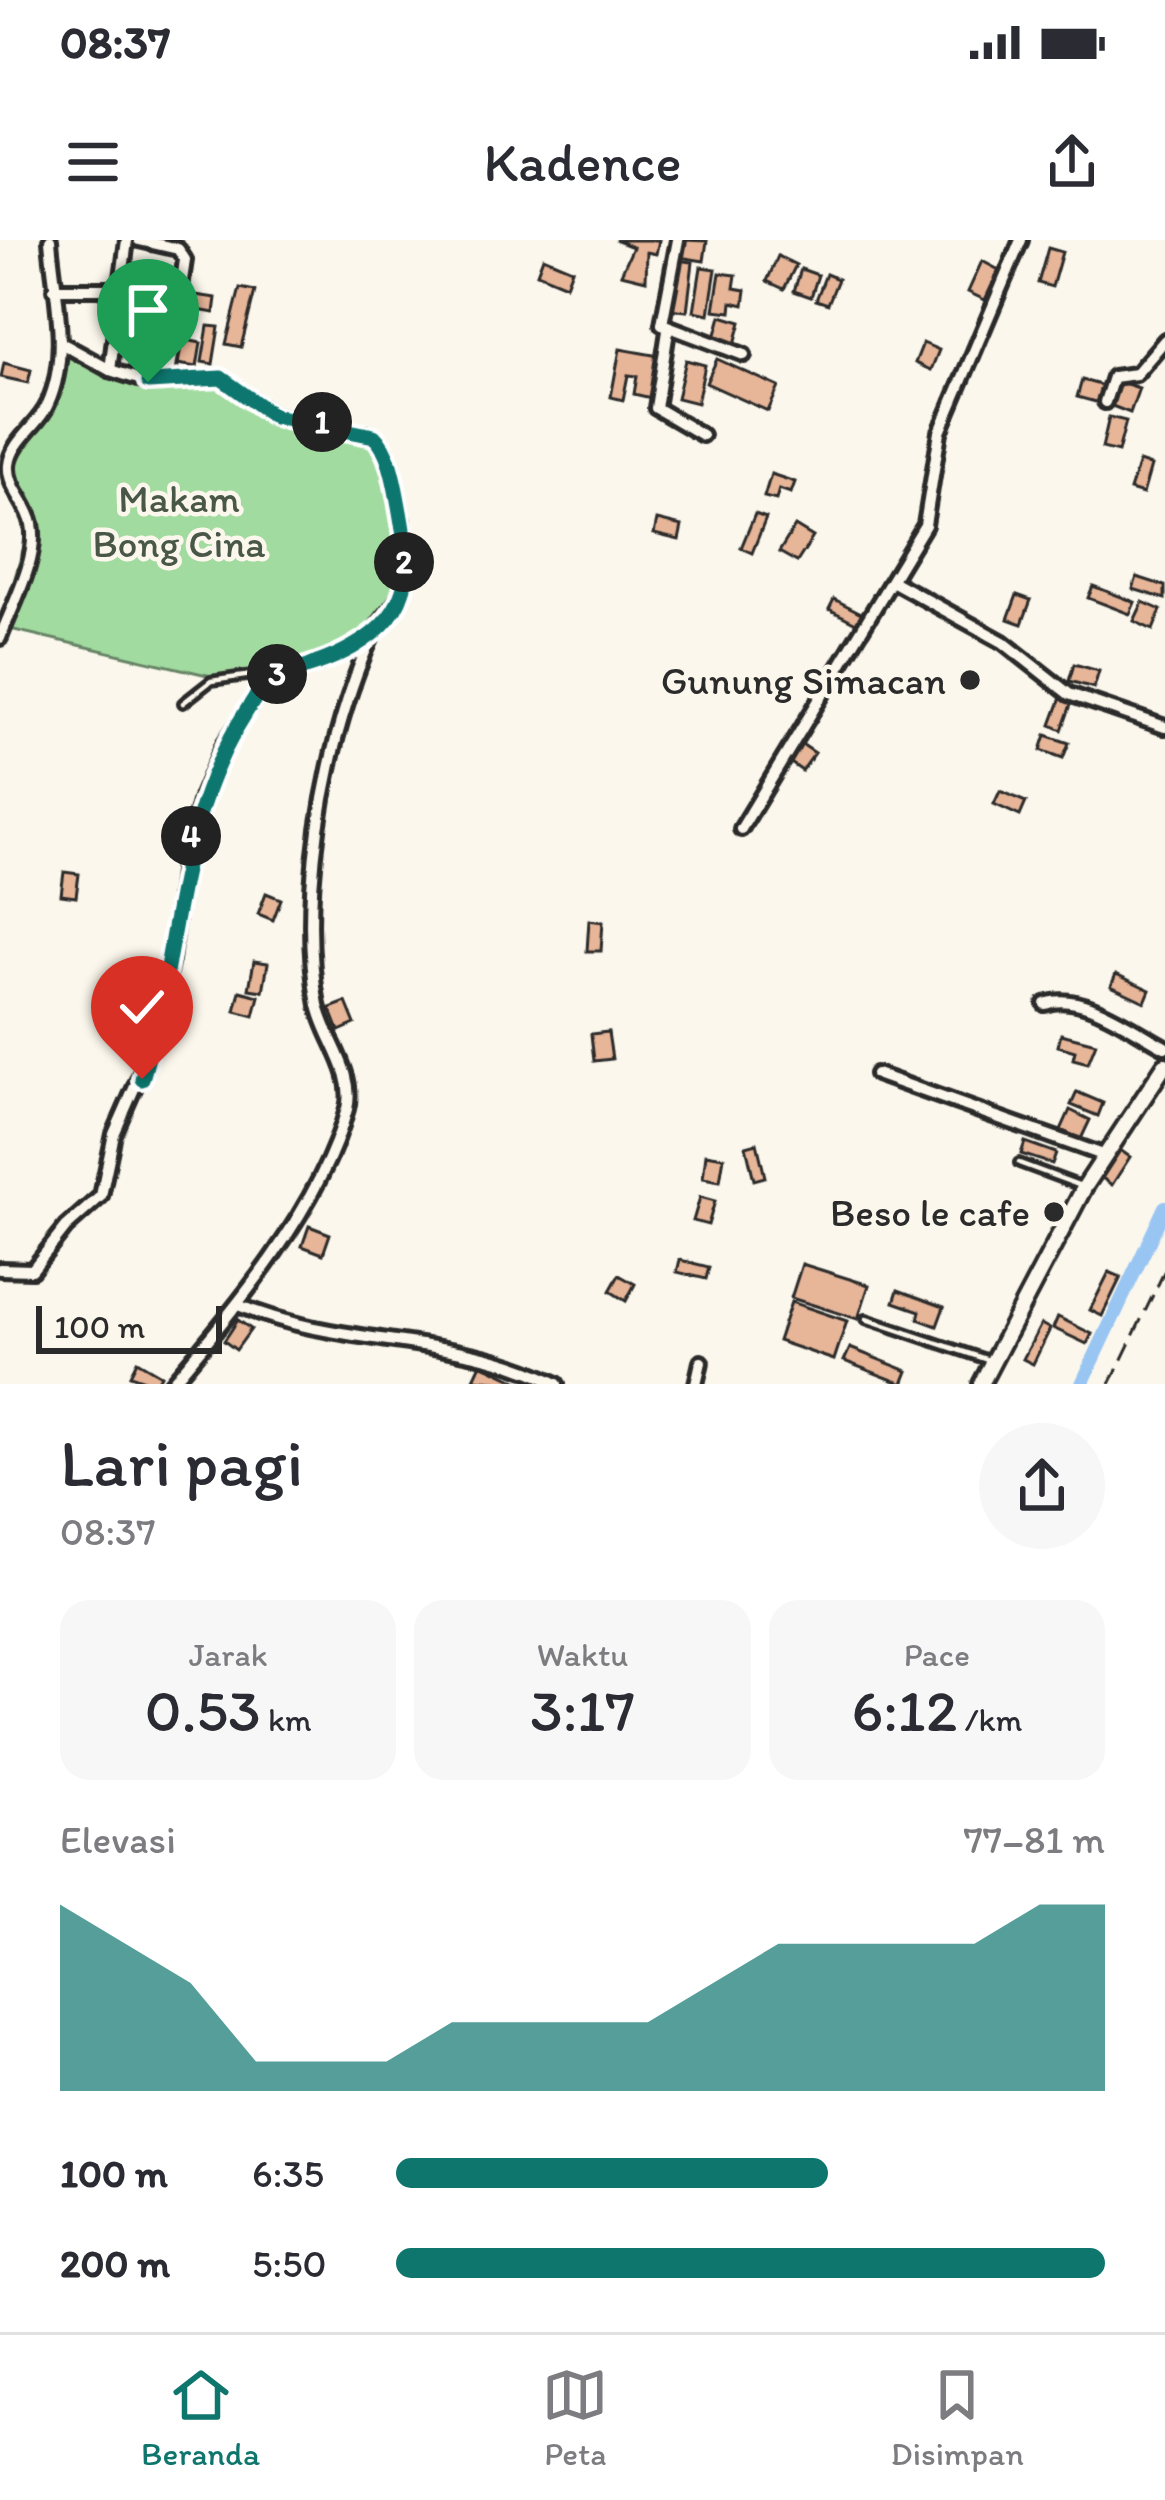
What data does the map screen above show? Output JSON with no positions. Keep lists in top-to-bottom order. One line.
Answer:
{"parks":["Makam Bong Cina"],"places":["Gunung Simacan","Beso le cafe"],"scale_bar":"100 m","page":{"status":"08:37","header":"Kadence","pins":["1","2","3","4"],"scale":"100 m","heading":["Lari pagi","08:37"],"stats":[["Jarak","0.53 km"],["Waktu","3:17"],["Pace","6:12 /km"]],"chart":["Elevasi","77–81 m"],"list":[{"name":"100 m","note":"6:35"},{"name":"200 m","note":"5:50"}],"tabs":["Beranda","Peta","Disimpan"]}}
